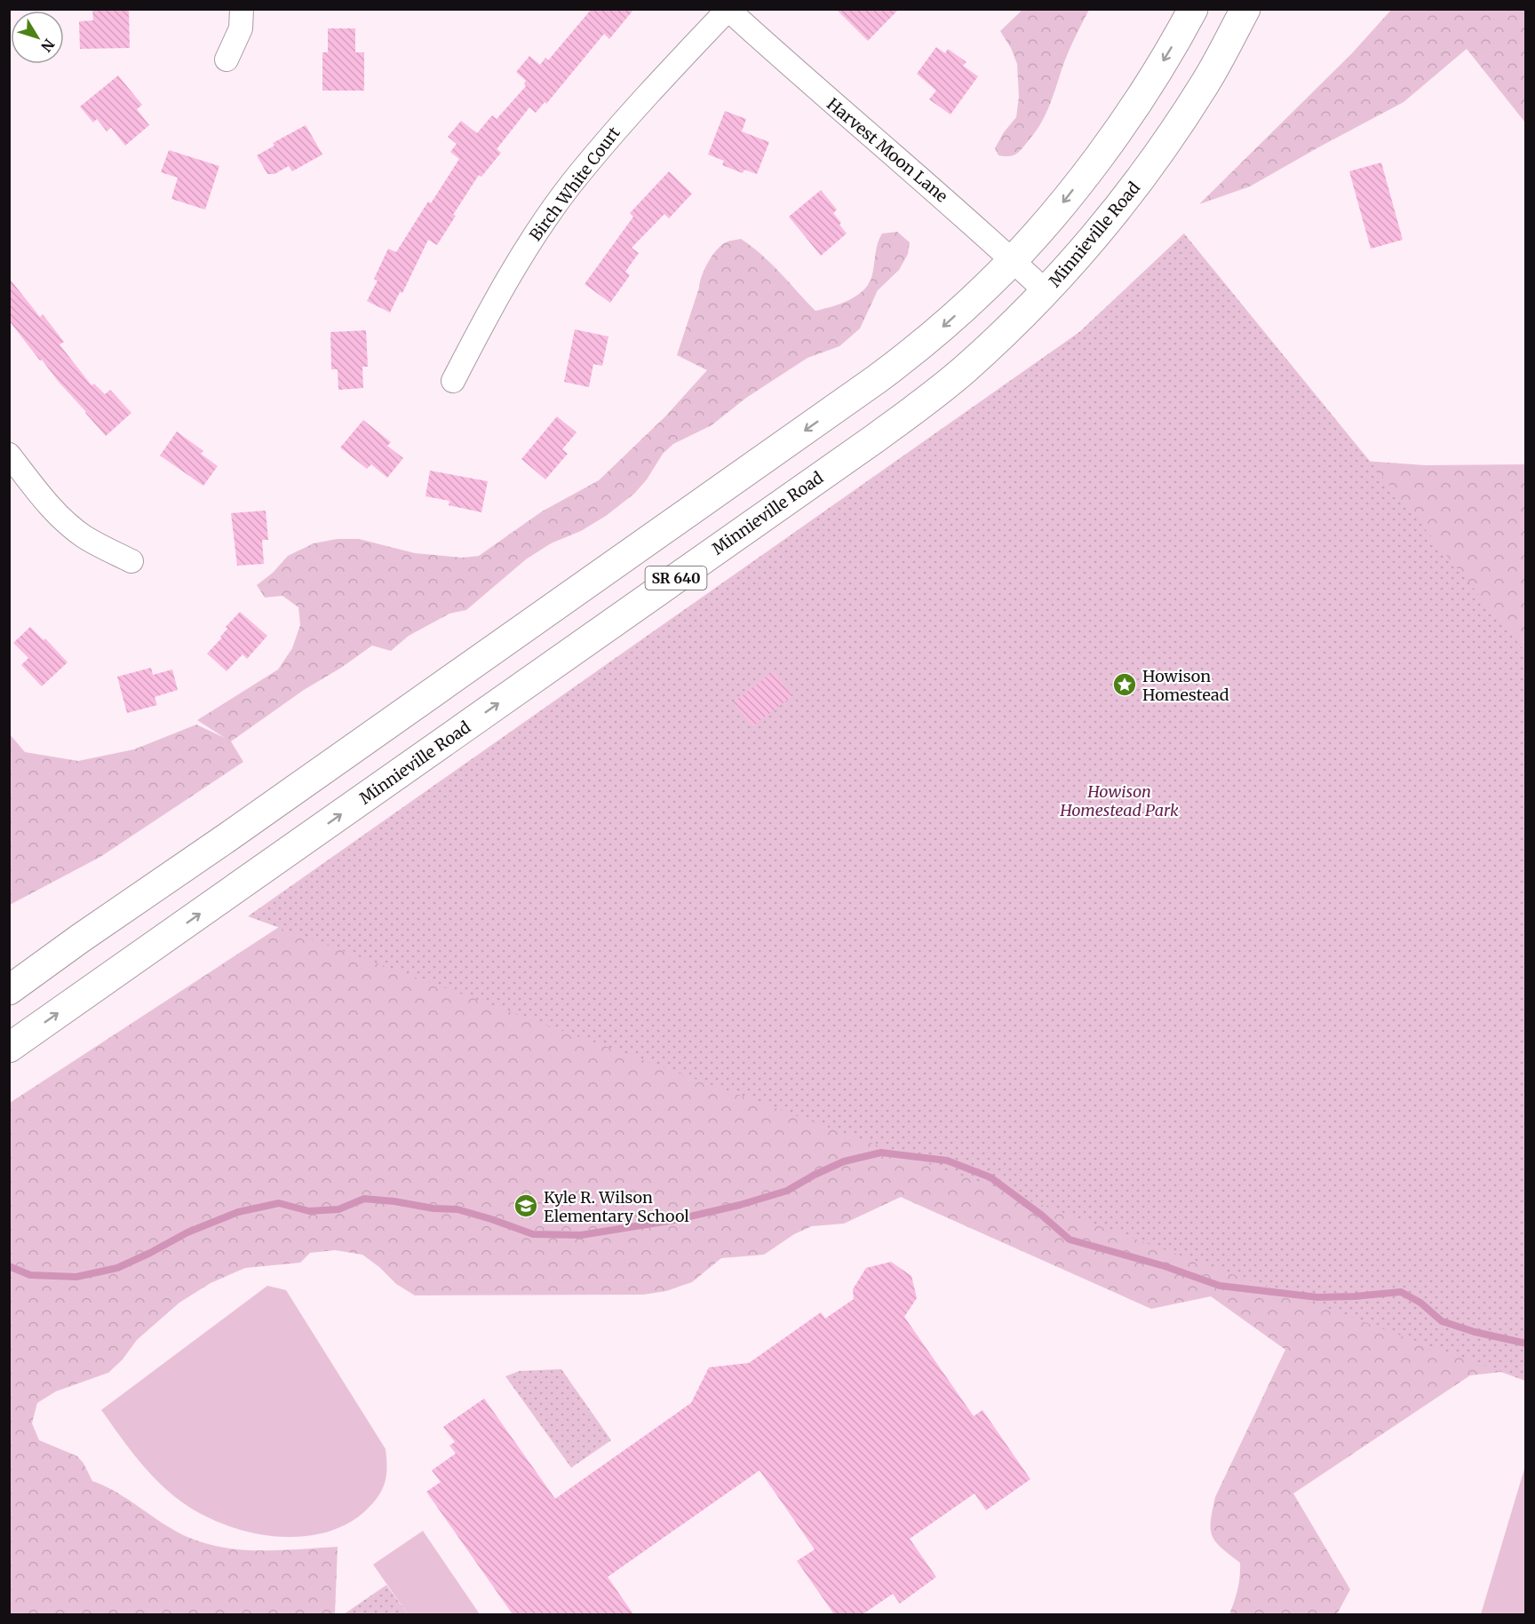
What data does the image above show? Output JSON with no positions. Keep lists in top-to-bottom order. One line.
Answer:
{"streets":{"main road":["Minnieville Road","SR 640"],"street":["Harvest Moon Lane","Birch White Court"]},"crossings":[["Harvest Moon Lane","Birch White Court"],["Harvest Moon Lane","Minnieville Road"],["Harvest Moon Lane","SR 640"]],"parks":["Howison Homestead Park"],"places":{"place":["Howison Homestead"],"school or university":["Kyle R. Wilson Elementary School"]},"north":"bottom right"}
